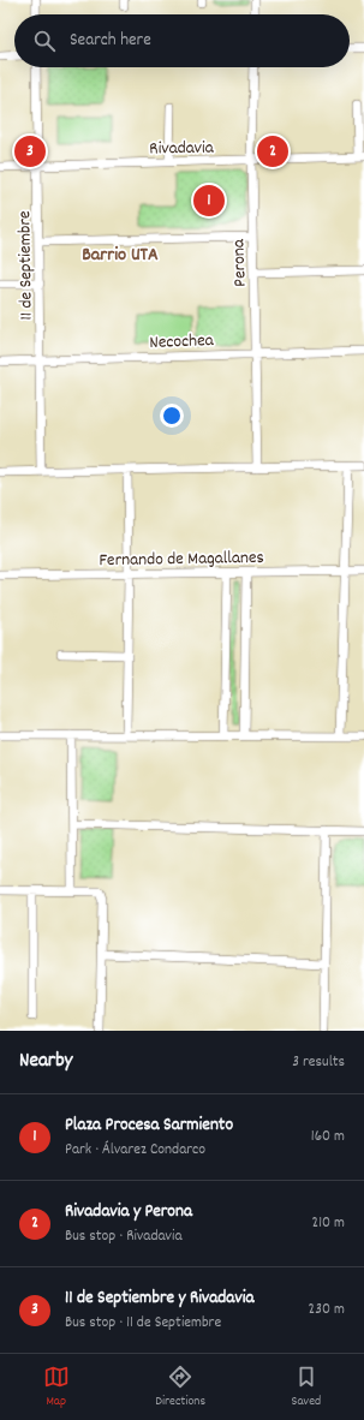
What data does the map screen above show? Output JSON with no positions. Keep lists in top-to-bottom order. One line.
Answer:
{"streets":{"street":["Rivadavia","Perona","11 de Septiembre","Necochea","Fernando de Magallanes"]},"crossings":[["Rivadavia","Perona"],["Rivadavia","11 de Septiembre"],["Perona","Necochea"],["11 de Septiembre","Necochea"]],"districts":["Barrio UTA"],"page":{"search":"Search here","pins":["2","3","1"],"heading":["Nearby","3 results"],"list":[{"mark":"1","name":"Plaza Procesa Sarmiento","note":"Park · Álvarez Condarco","value":"160 m"},{"mark":"2","name":"Rivadavia y Perona","note":"Bus stop · Rivadavia","value":"210 m"},{"mark":"3","name":"11 de Septiembre y Rivadavia","note":"Bus stop · 11 de Septiembre","value":"230 m"}],"nav":["Map","Directions","Saved"]}}
